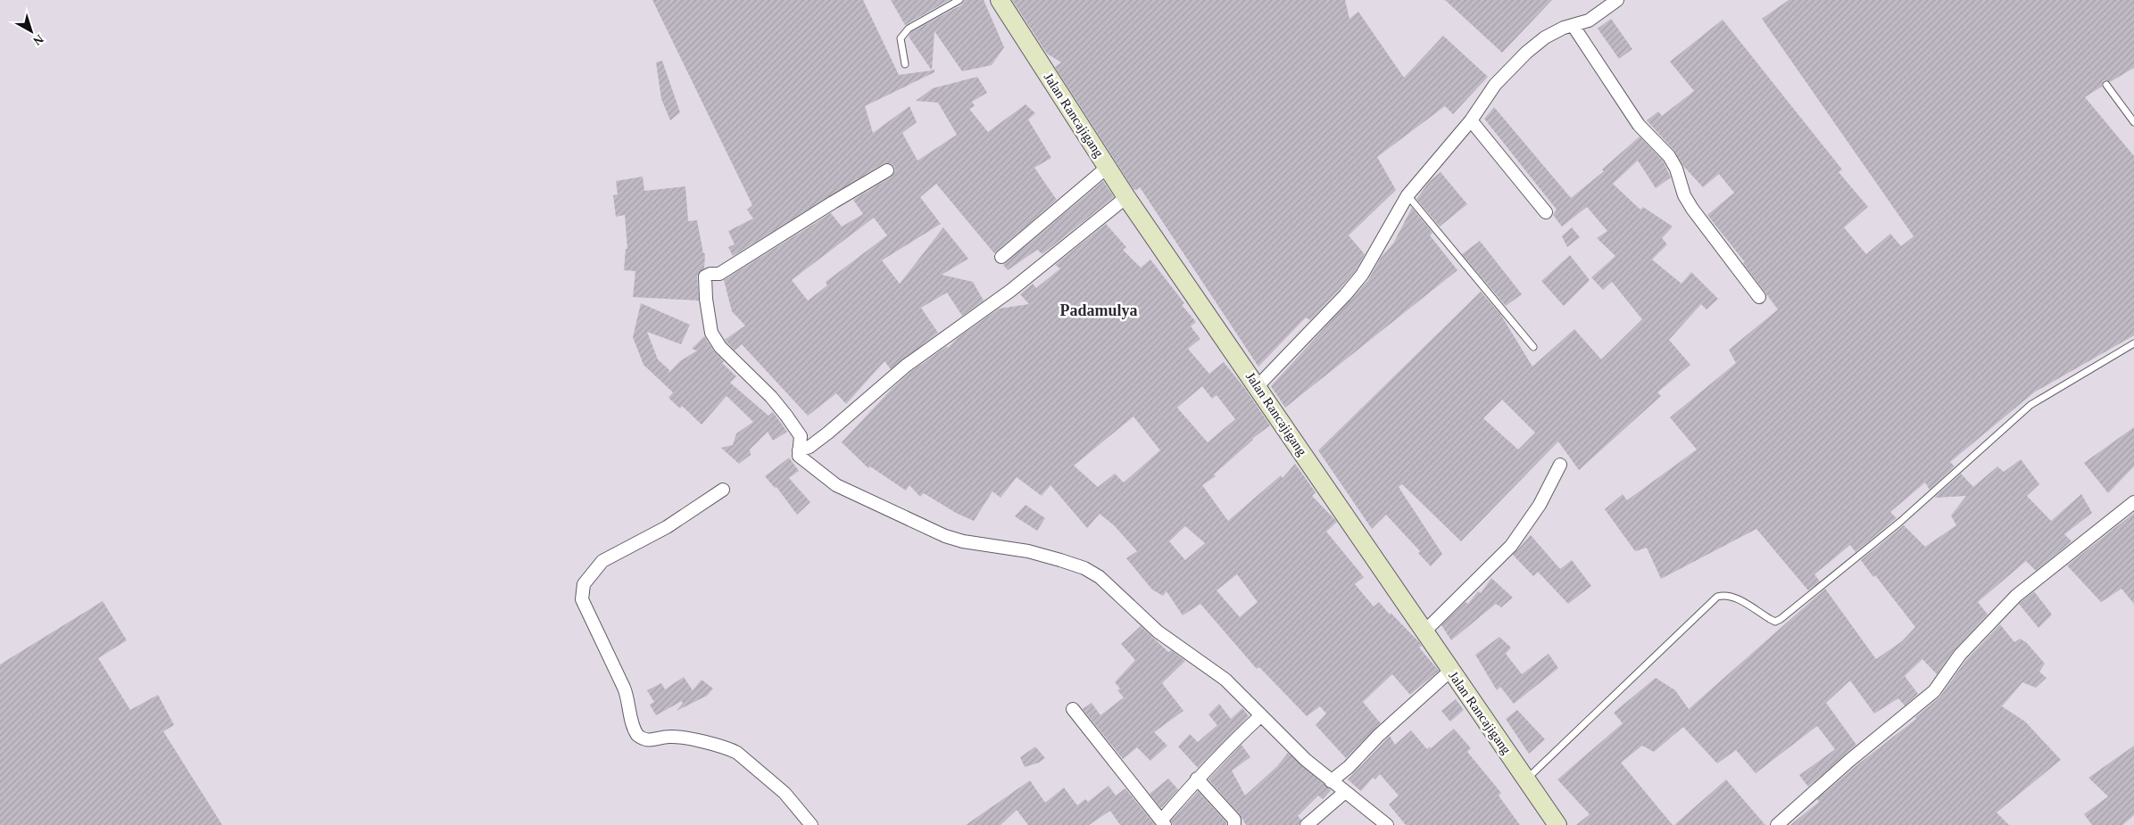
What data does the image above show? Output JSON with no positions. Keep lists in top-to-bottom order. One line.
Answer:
{"streets":{"main road":["Jalan Rancajigang"]},"districts":["Padamulya"],"north":"bottom right"}
